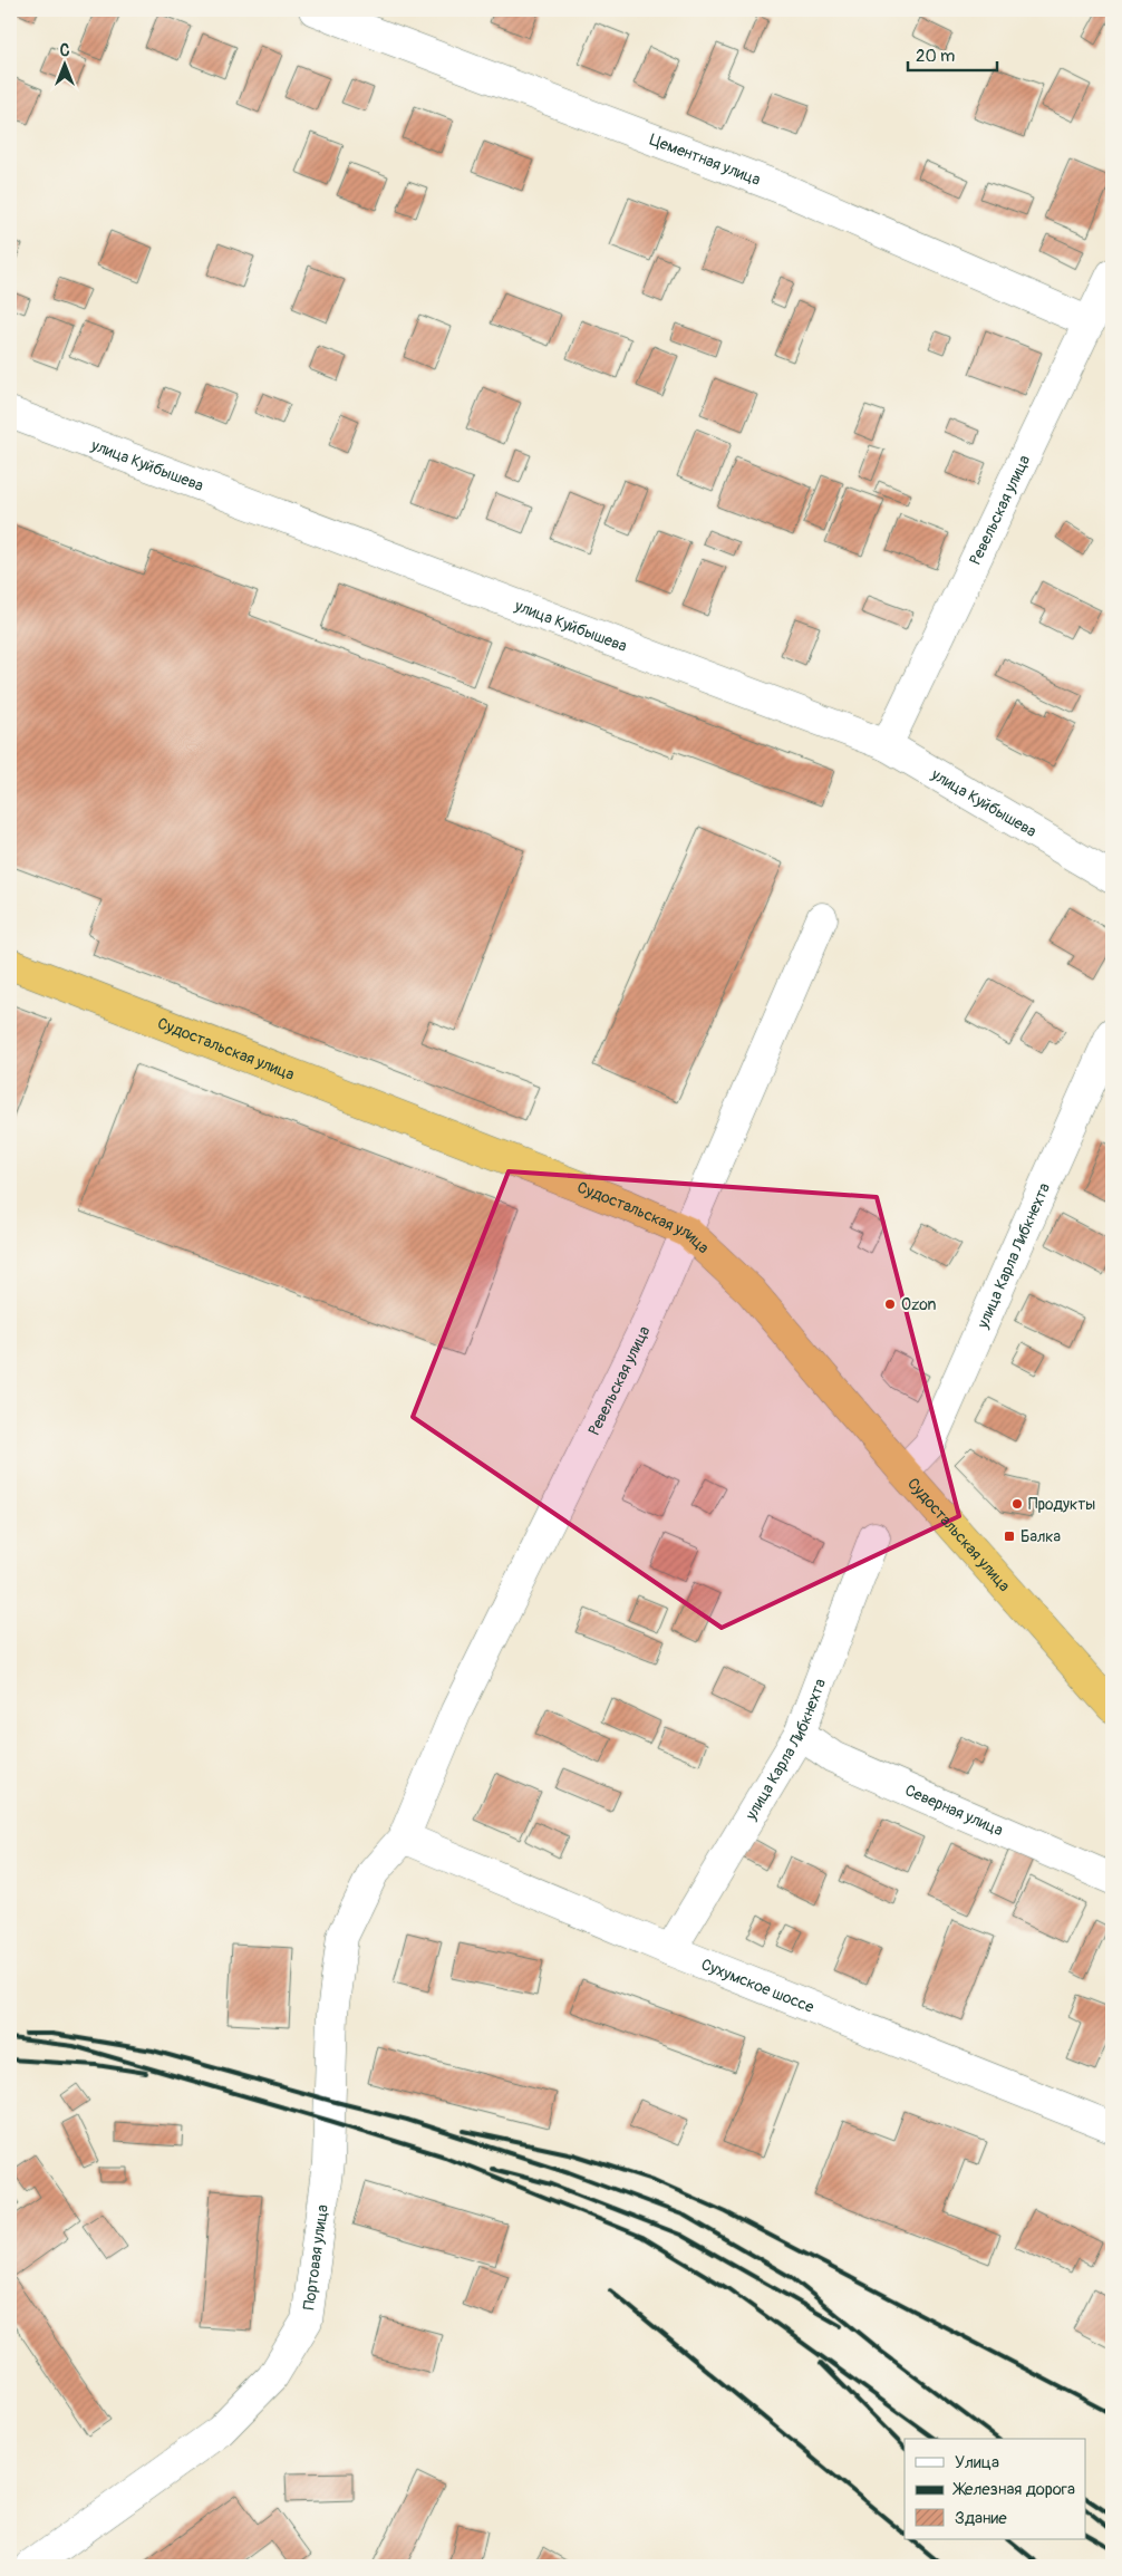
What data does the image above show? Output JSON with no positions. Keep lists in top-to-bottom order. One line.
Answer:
{"streets":{"highway":["Судостальская улица"],"street":["Цементная улица","улица Куйбышева","Ревельская улица","улица Карла Либкнехта","Северная улица","Сухумское шоссе","Портовая улица"]},"crossings":[["Цементная улица","Ревельская улица"],["улица Куйбышева","Ревельская улица"],["Ревельская улица","Судостальская улица"],["Ревельская улица","Сухумское шоссе"],["Ревельская улица","Портовая улица"],["Судостальская улица","улица Карла Либкнехта"],["улица Карла Либкнехта","Северная улица"],["улица Карла Либкнехта","Сухумское шоссе"],["Сухумское шоссе","Портовая улица"]],"places":{"other":["Ozon","Продукты"],"transit":["Балка"]},"legend":["Улица","Железная дорога","Здание"],"scale_bar":"20 m","north":"top"}
